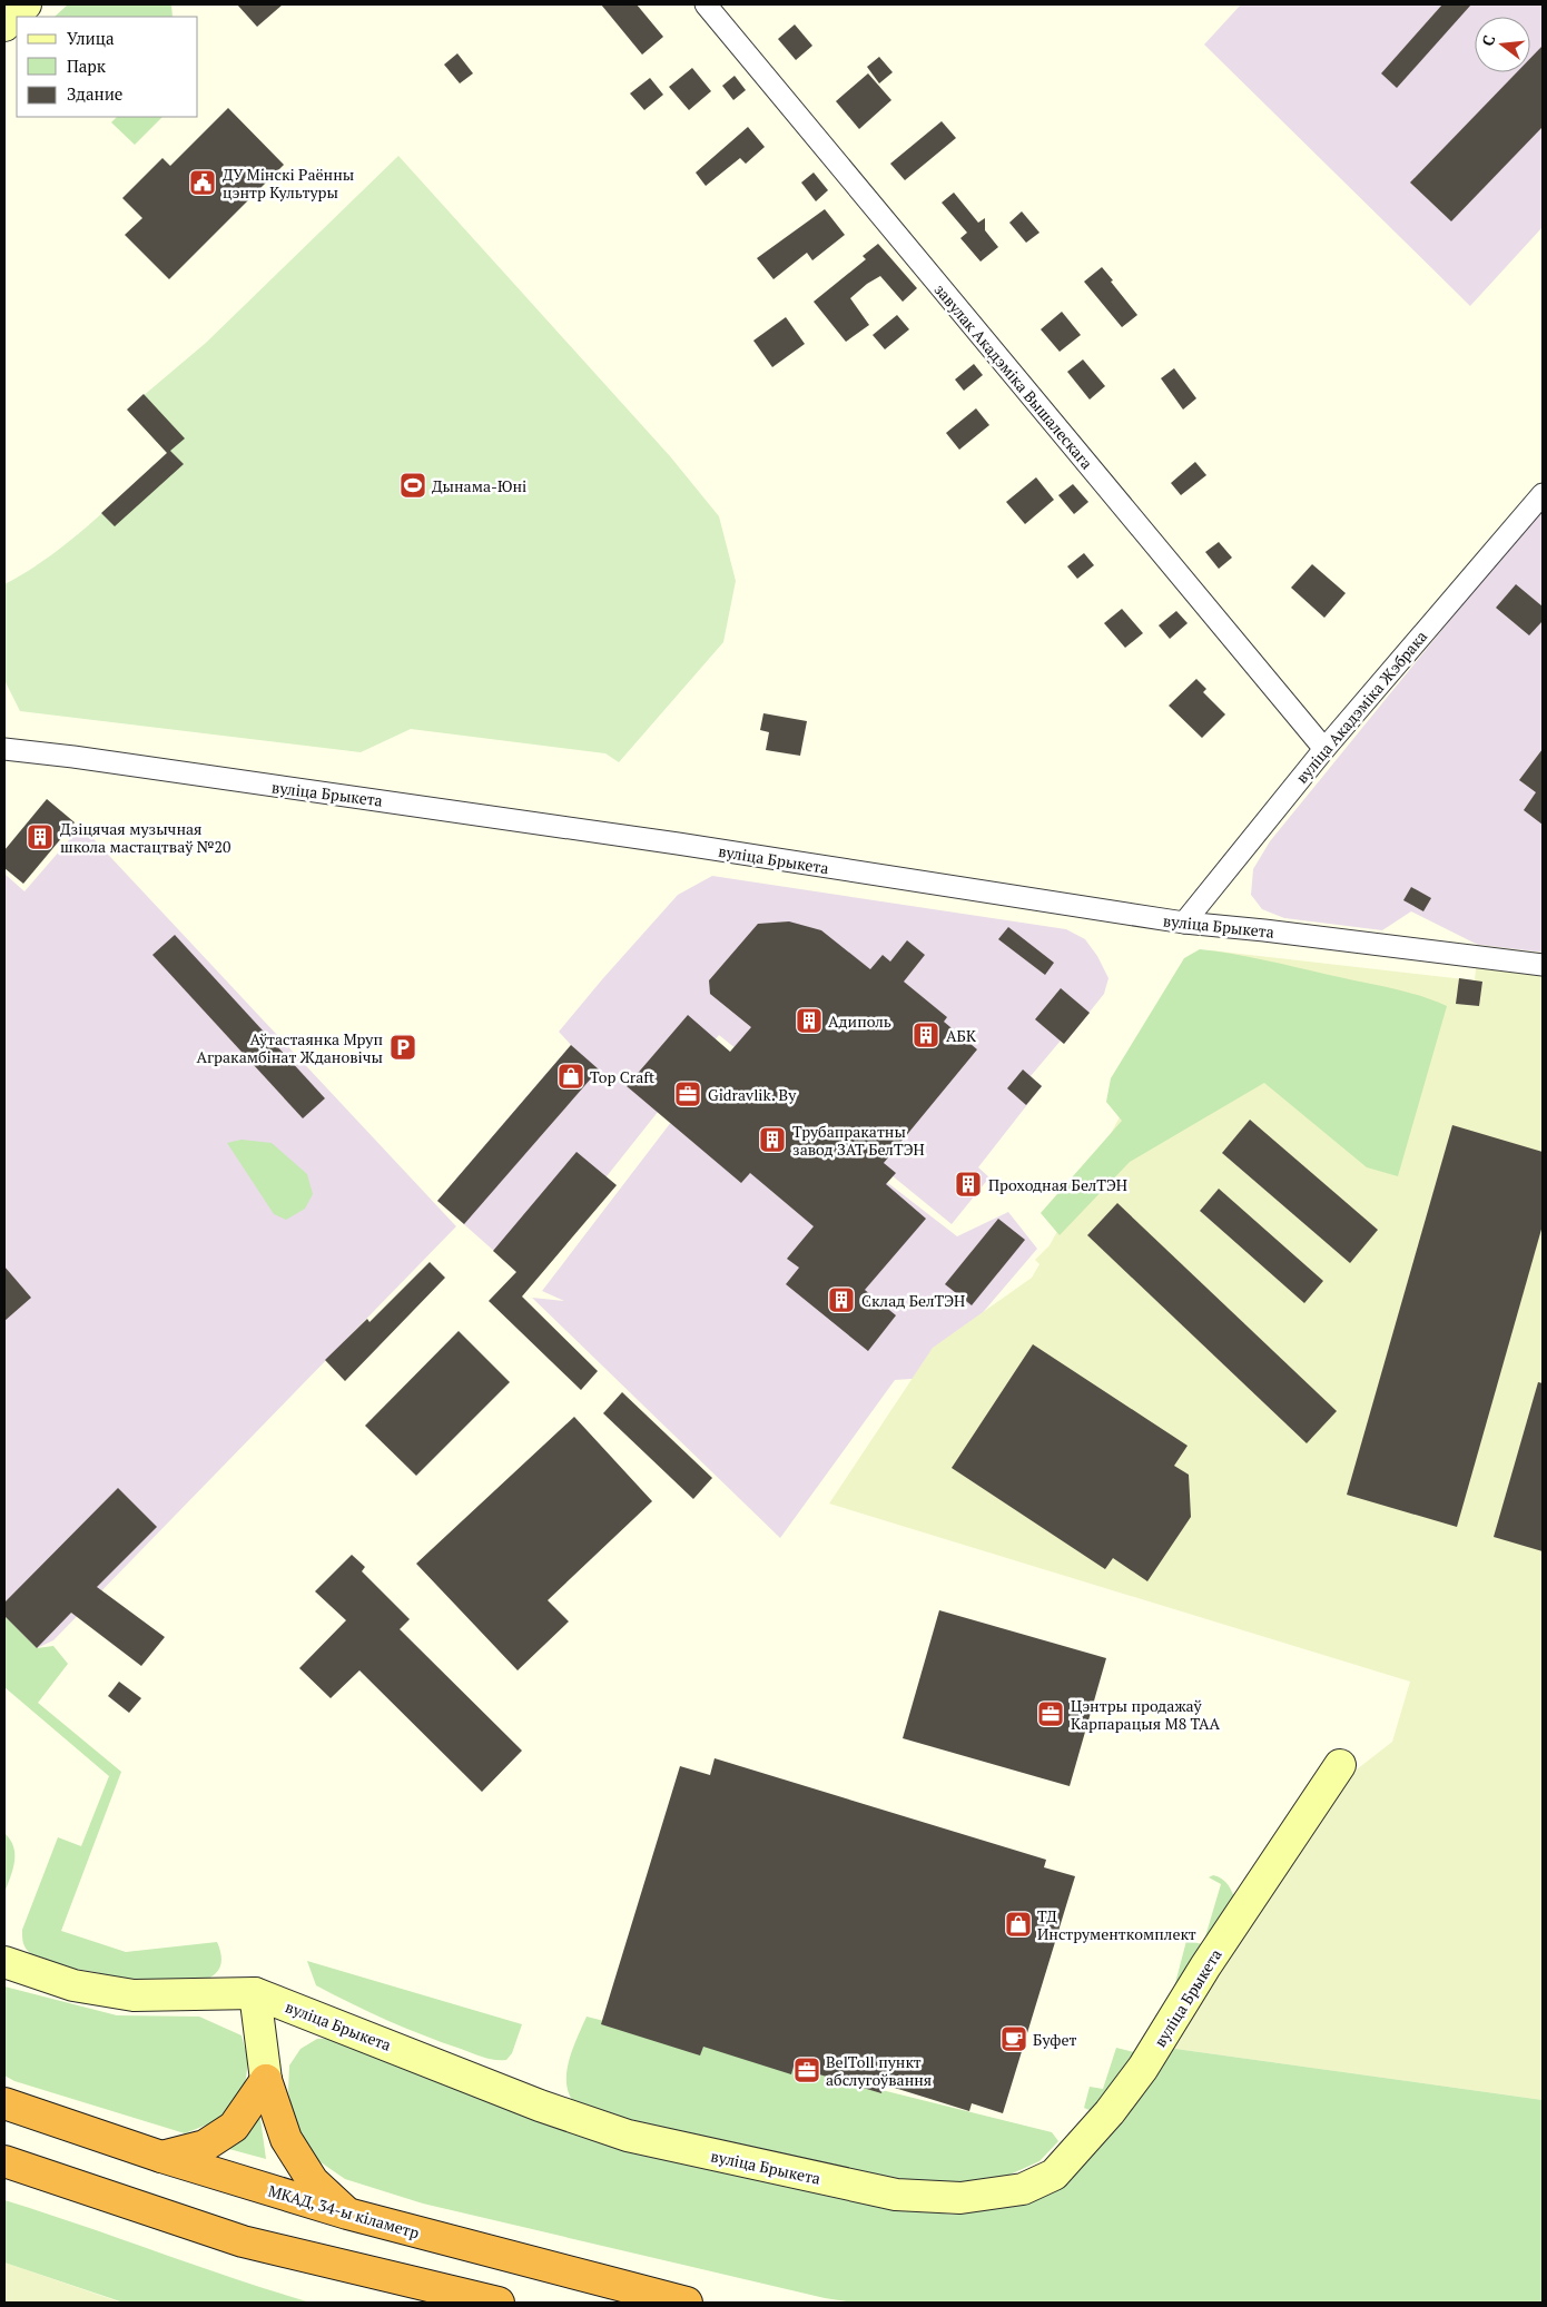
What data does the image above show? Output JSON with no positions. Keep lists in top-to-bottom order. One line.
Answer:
{"streets":{"highway":["МКАД, 34-ы кіламетр"],"street":["завулак Акадэміка Вышалескага","вуліца Акадэміка Жэбрака","вуліца Брыкета"]},"crossings":[["завулак Акадэміка Вышалескага","вуліца Акадэміка Жэбрака"],["вуліца Акадэміка Жэбрака","вуліца Брыкета"]],"places":{"public building":["ДУ Мінскі Раённы цэнтр Культуры"],"sports":["Дынама-Юні"],"building":["Дзіцячая музычная школа мастацтваў №20","Адиполь","АБК","Трубапракатны завод ЗАТ БелТЭН","Проходная БелТЭН","Склад БелТЭН"],"parking":["Аўтастаянка Мруп Агракамбінат Ждановічы"],"shop":["Top Craft","ТД Инструменткомплект"],"office":["Gidravlik. By","Цэнтры продажаў Карпарацыя М8 ТАА","BelToll пункт абслугоўвання"],"cafe":["Буфет"]},"legend":["Улица","Парк","Здание"],"north":"left"}
